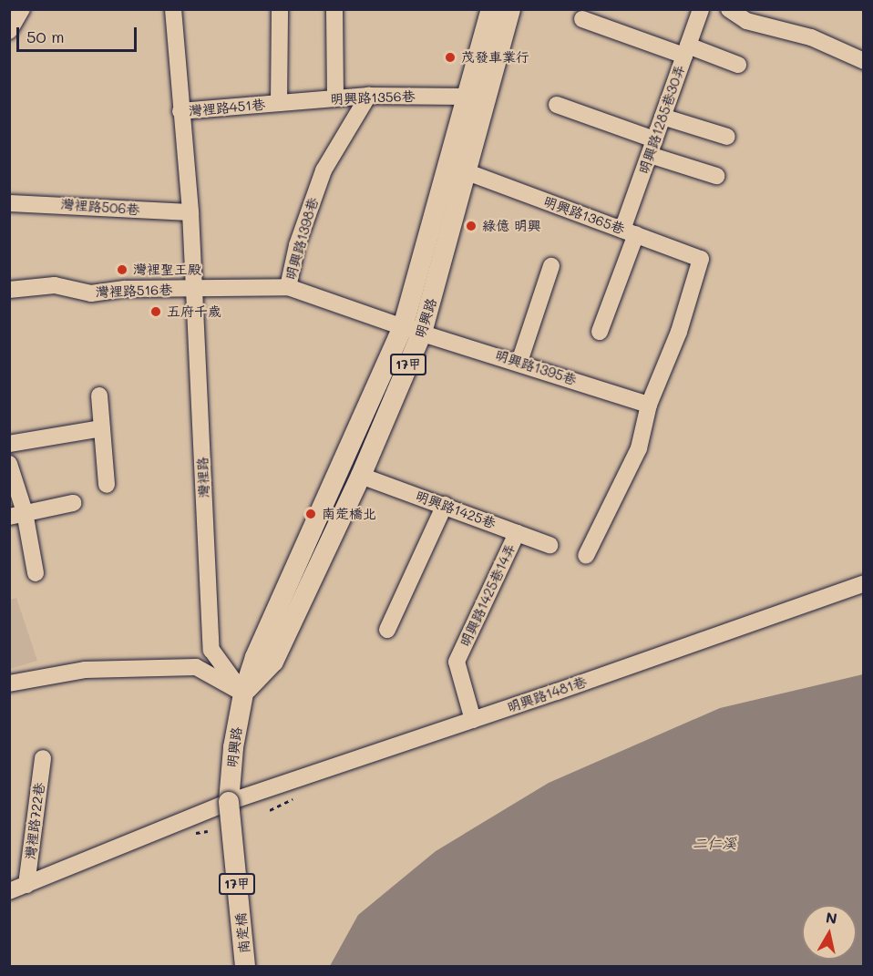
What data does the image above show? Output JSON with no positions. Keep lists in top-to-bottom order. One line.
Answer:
{"streets":{"main road":["明興路","17甲","南萣橋"],"street":["明興路1356巷","灣裡路451巷","明興路1285巷30弄","灣裡路506巷","明興路1365巷","明興路1398巷","灣裡路516巷","明興路1395巷","灣裡路","明興路1425巷","明興路1425巷14弄","明興路1481巷","灣裡路722巷"]},"crossings":[["明興路1356巷","灣裡路451巷"],["明興路1356巷","明興路1398巷"],["明興路1356巷","明興路"],["灣裡路451巷","灣裡路"],["明興路1285巷30弄","明興路1365巷"],["灣裡路506巷","灣裡路"],["明興路1365巷","明興路"],["明興路1365巷","明興路1395巷"],["明興路1398巷","灣裡路516巷"],["明興路1398巷","明興路"],["明興路1398巷","明興路1395巷"],["灣裡路516巷","灣裡路"],["明興路","明興路1395巷"],["明興路","灣裡路"],["明興路","明興路1425巷"],["明興路","明興路1481巷"],["明興路","南萣橋"],["明興路1425巷","明興路1425巷14弄"],["明興路1425巷14弄","明興路1481巷"],["明興路1481巷","南萣橋"]],"water":["二仁溪"],"places":["茂發車業行","綠億 明興","灣裡聖王殿","五府千歲","南萣橋北"],"scale_bar":"50 m","north":"top"}
